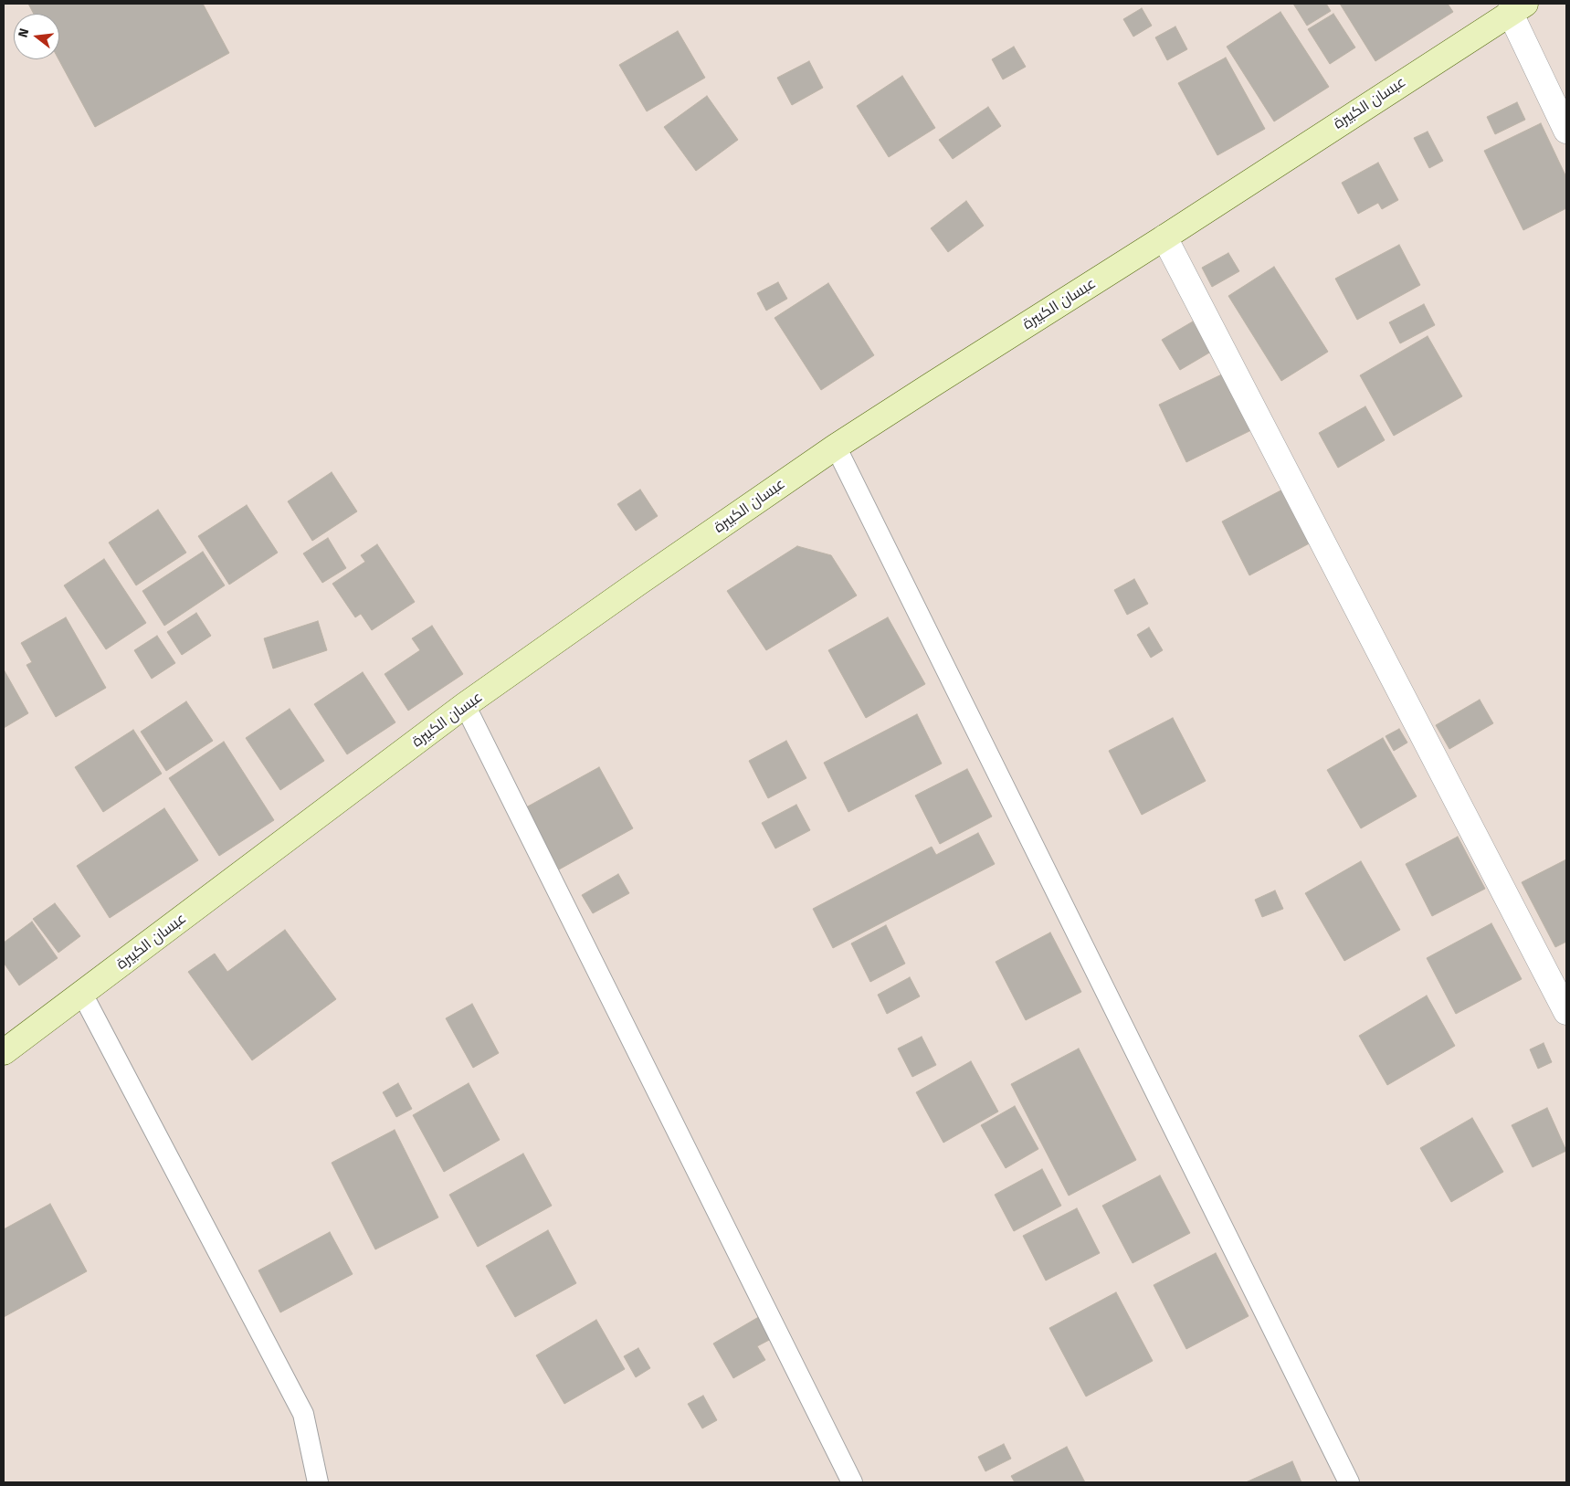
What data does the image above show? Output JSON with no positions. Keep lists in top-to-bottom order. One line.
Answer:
{"streets":{"main road":["عبسان الكبيرة"]},"north":"left"}
